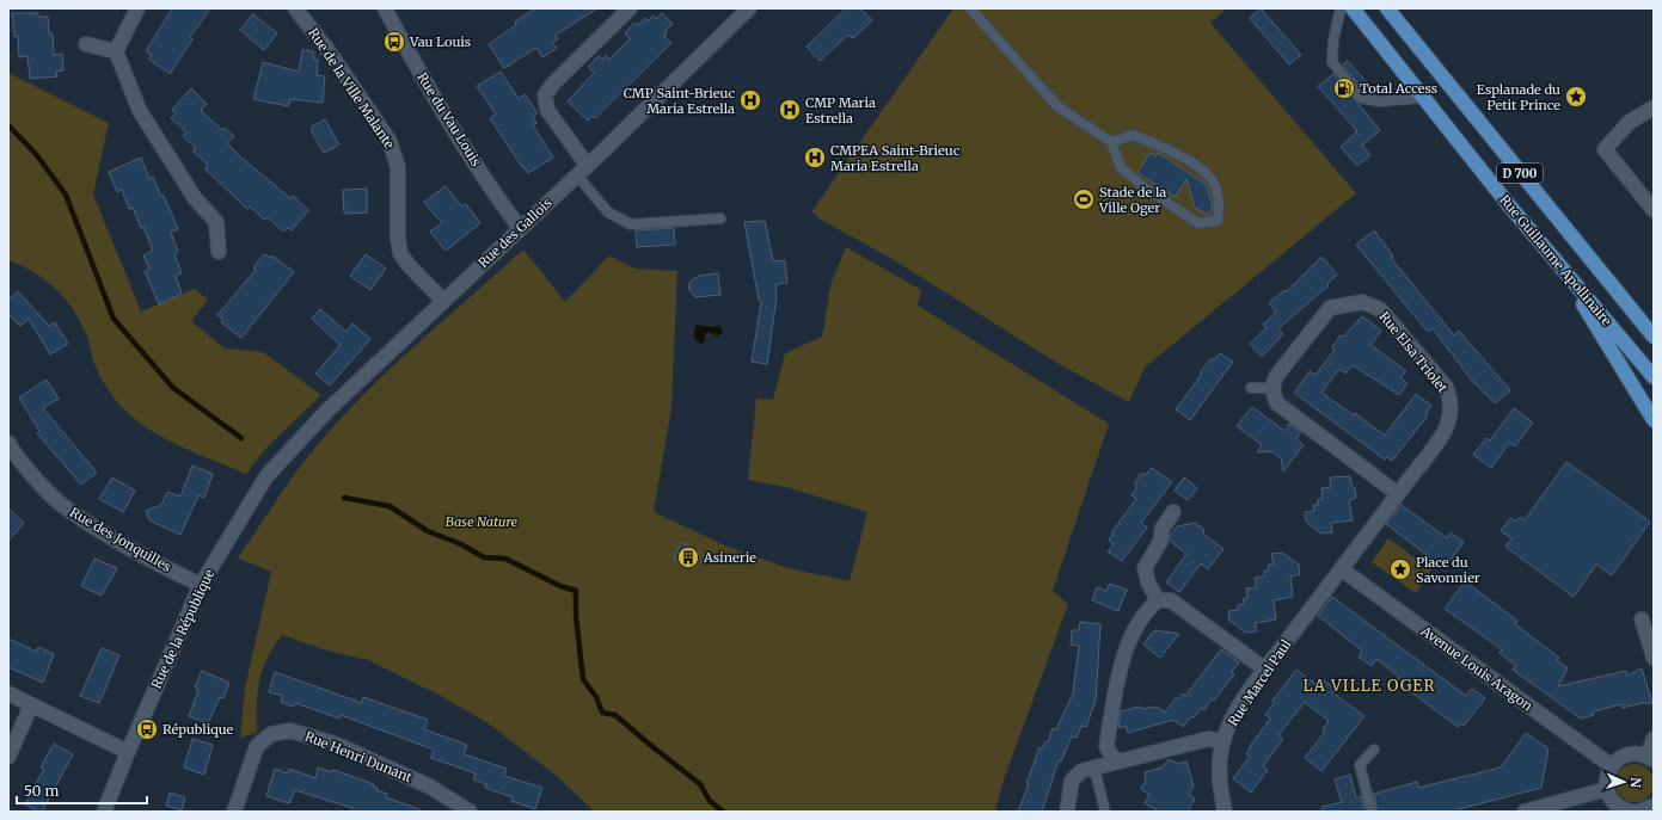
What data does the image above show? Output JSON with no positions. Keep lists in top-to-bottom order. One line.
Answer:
{"streets":{"main road":["D 700","Rue Guillaume Apollinaire"],"street":["Rue de la Ville Malante","Rue du Vau Louis","Rue des Gallois","Rue Elsa Triolet","Rue des Jonquilles","Rue de la République","Avenue Louis Aragon","Rue Marcel Paul","Rue Henri Dunant"]},"crossings":[["Rue de la Ville Malante","Rue des Gallois"],["Rue du Vau Louis","Rue des Gallois"],["Rue des Gallois","Rue de la République"],["Rue Elsa Triolet","Avenue Louis Aragon"],["Rue Elsa Triolet","Rue Marcel Paul"],["Rue des Jonquilles","Rue de la République"],["Avenue Louis Aragon","Rue Marcel Paul"]],"districts":["LA VILLE OGER"],"parks":["Base Nature"],"places":{"bus stop":["Vau Louis","République"],"fuel station":["Total Access"],"place":["Esplanade du Petit Prince","Place du Savonnier"],"hospital":["CMP Saint-Brieuc Maria Estrella","CMP Maria Estrella","CMPEA Saint-Brieuc Maria Estrella"],"sports":["Stade de la Ville Oger"],"building":["Asinerie"]},"scale_bar":"50 m","north":"right"}
